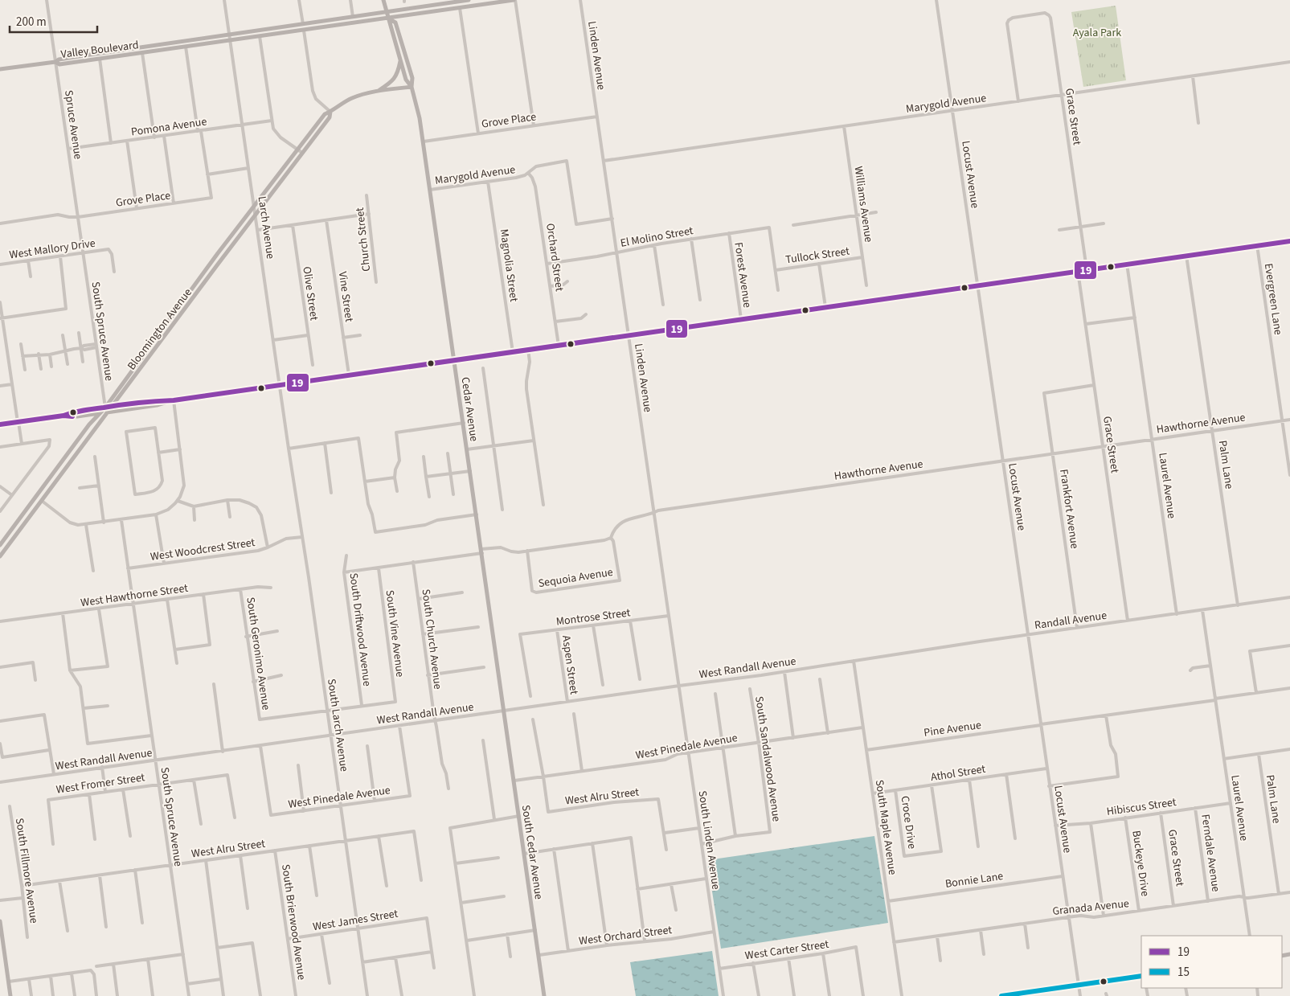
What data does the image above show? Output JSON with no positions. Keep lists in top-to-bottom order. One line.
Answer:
{"streets":{"main road":["Valley Boulevard","Bloomington Avenue","Cedar Avenue","South Cedar Avenue"],"street":["Linden Avenue","Marygold Avenue","Grace Street","Grove Place","Spruce Avenue","Pomona Avenue","Locust Avenue","Williams Avenue","Larch Avenue","El Molino Street","Church Street","West Mallory Drive","Tullock Street","Orchard Street","Magnolia Street","Forest Avenue","Olive Street","Vine Street","Evergreen Lane","South Spruce Avenue","Hawthorne Avenue","Palm Lane","Laurel Avenue","Frankfort Avenue","West Woodcrest Street","Sequoia Avenue","West Hawthorne Street","Montrose Street","Randall Avenue","South Driftwood Avenue","South Vine Avenue","South Church Avenue","South Geronimo Avenue","Aspen Street","West Randall Avenue","South Larch Avenue","Pine Avenue","West Pinedale Avenue","South Sandalwood Avenue","Athol Street","West Fromer Street","West Alru Street","Hibiscus Street","Croce Drive","South Maple Avenue","South Linden Avenue","Ferndale Avenue","Buckeye Drive","South Fillmore Avenue","Bonnie Lane","Granada Avenue","West James Street","South Brierwood Avenue","West Orchard Street","West Carter Street"]},"crossings":[["Valley Boulevard","Spruce Avenue"],["Valley Boulevard","Larch Avenue"],["Valley Boulevard","Cedar Avenue"],["Linden Avenue","Marygold Avenue"],["Linden Avenue","Grove Place"],["Linden Avenue","El Molino Street"],["Linden Avenue","Hawthorne Avenue"],["Linden Avenue","Montrose Street"],["Linden Avenue","West Randall Avenue"],["Linden Avenue","South Linden Avenue"],["Marygold Avenue","Grace Street"],["Marygold Avenue","Locust Avenue"],["Marygold Avenue","Williams Avenue"],["Marygold Avenue","Orchard Street"],["Marygold Avenue","Magnolia Street"],["Marygold Avenue","Cedar Avenue"],["Grace Street","Hawthorne Avenue"],["Grace Street","Frankfort Avenue"],["Grace Street","Randall Avenue"],["Grace Street","Hibiscus Street"],["Grace Street","Granada Avenue"],["Grove Place","Spruce Avenue"],["Grove Place","Cedar Avenue"],["Spruce Avenue","Pomona Avenue"],["Spruce Avenue","West Mallory Drive"],["Spruce Avenue","South Spruce Avenue"],["Pomona Avenue","Larch Avenue"],["Locust Avenue","Hawthorne Avenue"],["Locust Avenue","Randall Avenue"],["Locust Avenue","Pine Avenue"],["Locust Avenue","Athol Street"],["Locust Avenue","Hibiscus Street"],["Locust Avenue","Bonnie Lane"],["Locust Avenue","Granada Avenue"],["Williams Avenue","Tullock Street"],["Larch Avenue","Bloomington Avenue"],["Larch Avenue","South Larch Avenue"],["El Molino Street","Tullock Street"],["El Molino Street","Orchard Street"],["El Molino Street","Forest Avenue"],["West Mallory Drive","South Spruce Avenue"],["Evergreen Lane","Hawthorne Avenue"],["Bloomington Avenue","South Spruce Avenue"],["Bloomington Avenue","Cedar Avenue"],["South Spruce Avenue","West Woodcrest Street"],["South Spruce Avenue","West Hawthorne Street"],["South Spruce Avenue","West Randall Avenue"],["South Spruce Avenue","West Fromer Street"],["South Spruce Avenue","West Alru Street"],["Cedar Avenue","West Randall Avenue"],["Cedar Avenue","South Cedar Avenue"],["Hawthorne Avenue","Palm Lane"],["Hawthorne Avenue","Laurel Avenue"],["Hawthorne Avenue","Frankfort Avenue"],["Hawthorne Avenue","Sequoia Avenue"],["Palm Lane","Randall Avenue"],["Palm Lane","Granada Avenue"],["Laurel Avenue","Randall Avenue"],["Laurel Avenue","Pine Avenue"],["Laurel Avenue","Hibiscus Street"],["Laurel Avenue","Granada Avenue"],["Frankfort Avenue","Randall Avenue"],["West Woodcrest Street","South Larch Avenue"],["West Hawthorne Street","South Geronimo Avenue"],["Montrose Street","Aspen Street"],["Randall Avenue","West Randall Avenue"],["Randall Avenue","South Maple Avenue"],["South Driftwood Avenue","South Vine Avenue"],["South Church Avenue","West Randall Avenue"],["South Geronimo Avenue","South Larch Avenue"],["Aspen Street","West Randall Avenue"],["West Randall Avenue","South Larch Avenue"],["West Randall Avenue","West Pinedale Avenue"],["West Randall Avenue","South Maple Avenue"],["West Randall Avenue","South Linden Avenue"],["West Randall Avenue","South Cedar Avenue"],["South Larch Avenue","West Pinedale Avenue"],["South Larch Avenue","West Alru Street"],["South Larch Avenue","West James Street"],["Pine Avenue","South Maple Avenue"],["West Pinedale Avenue","South Sandalwood Avenue"],["West Pinedale Avenue","West Alru Street"],["West Pinedale Avenue","South Maple Avenue"],["West Pinedale Avenue","South Linden Avenue"],["West Pinedale Avenue","South Cedar Avenue"],["Athol Street","Croce Drive"],["Athol Street","South Maple Avenue"],["West Alru Street","South Fillmore Avenue"],["West Alru Street","South Brierwood Avenue"],["Hibiscus Street","Ferndale Avenue"],["Hibiscus Street","Buckeye Drive"],["South Maple Avenue","Bonnie Lane"],["South Maple Avenue","Granada Avenue"],["South Linden Avenue","West Orchard Street"],["South Linden Avenue","West Carter Street"],["South Cedar Avenue","West Orchard Street"],["Ferndale Avenue","Granada Avenue"],["Buckeye Drive","Granada Avenue"],["West James Street","South Brierwood Avenue"]],"parks":["Ayala Park"],"lines":["transit line 19","transit line 15"],"legend":["19","15"],"scale_bar":"200 m"}
